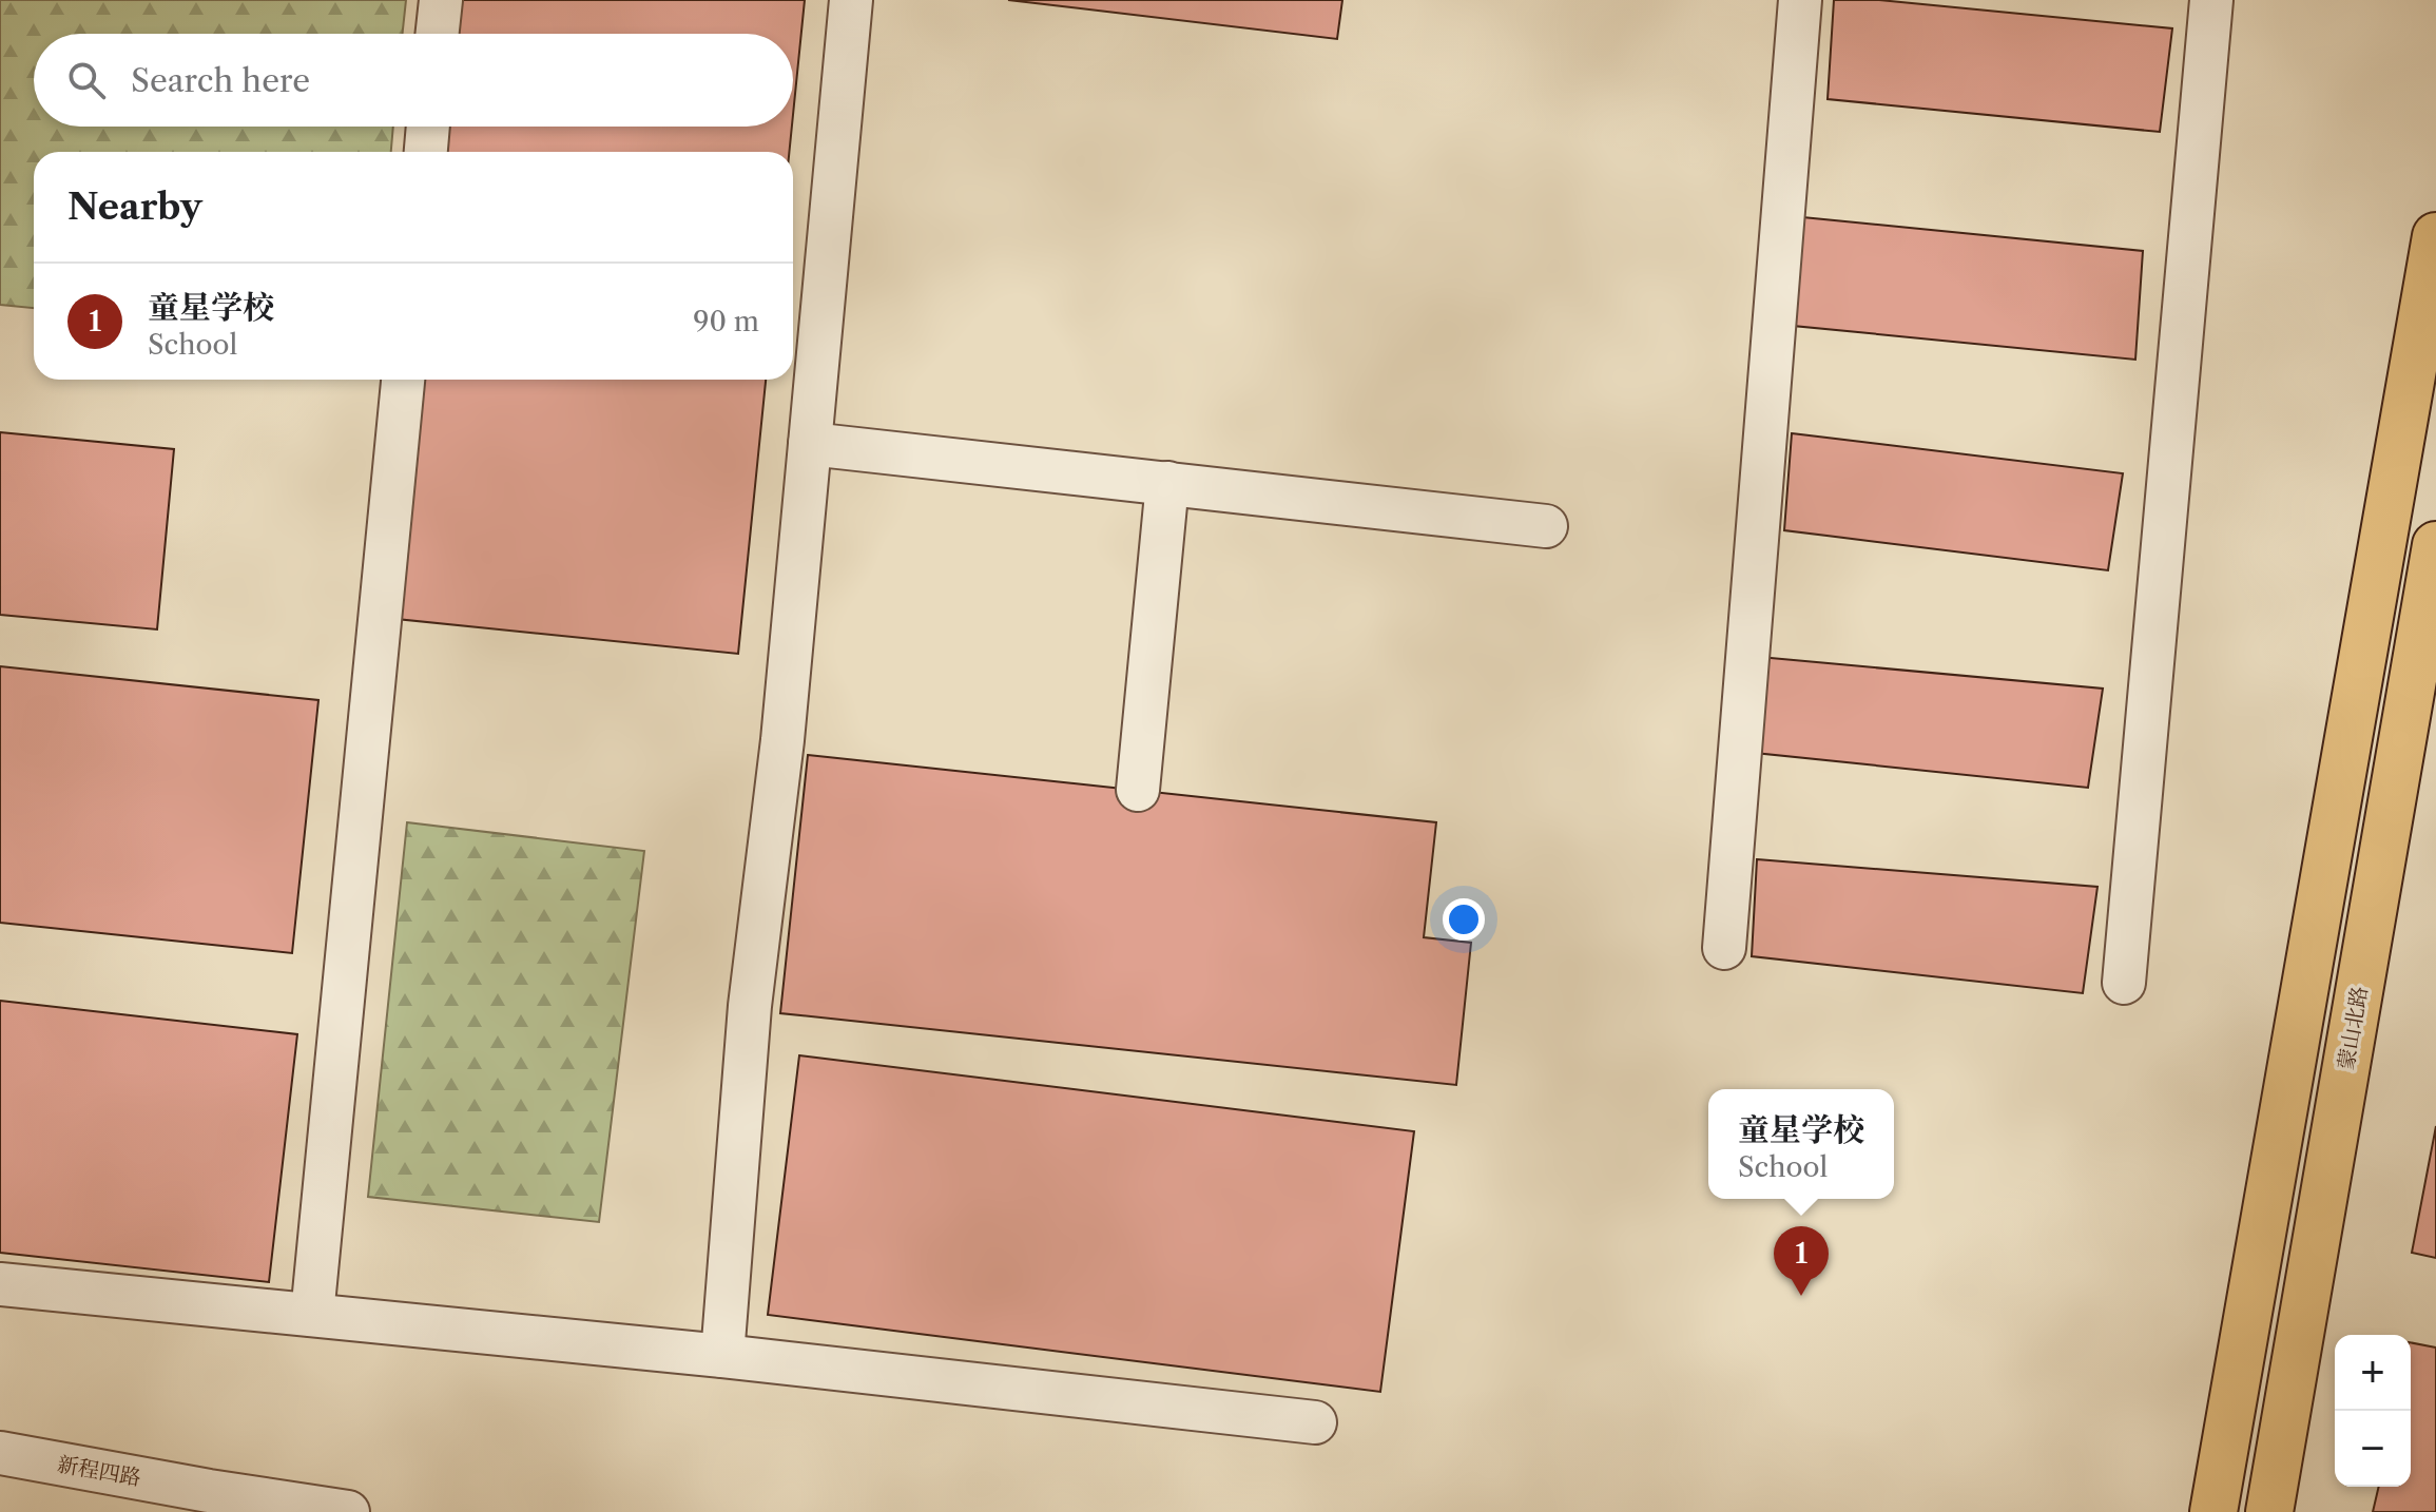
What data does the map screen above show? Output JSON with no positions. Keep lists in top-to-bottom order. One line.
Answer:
{"streets":{"main road":["蒙山北路"],"street":["新程四路"]},"page":{"search":"Search here","heading":"Nearby","list":[{"mark":"1","name":"童星学校","note":"School","value":"90 m"}],"popup":["童星学校","School"],"pins":"1","map_buttons":["+","−"]}}
